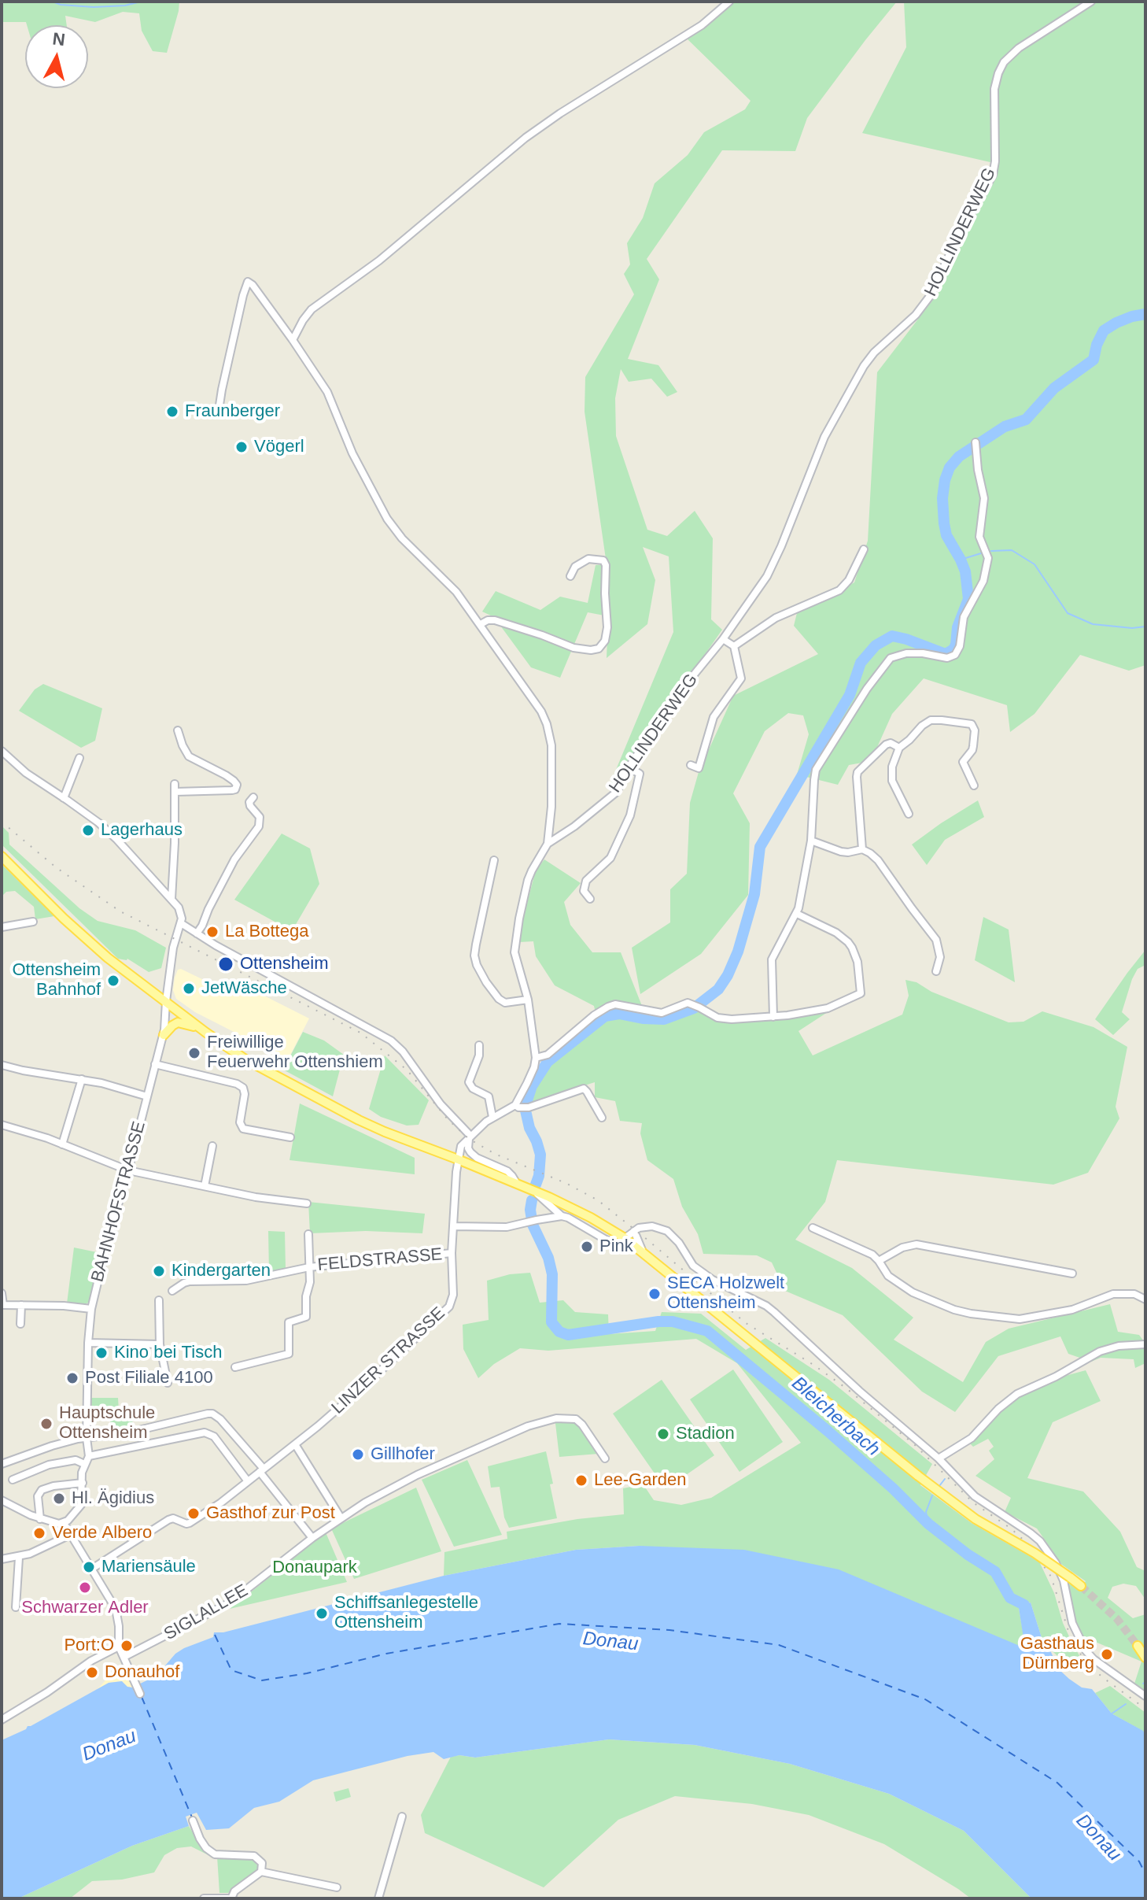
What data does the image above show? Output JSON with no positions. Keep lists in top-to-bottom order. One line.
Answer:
{"streets":{"street":["HOLLINDERWEG","BAHNHOFSTRASSE","FELDSTRASSE","LINZER STRASSE","SIGLALLEE"]},"crossings":[["FELDSTRASSE","LINZER STRASSE"]],"water":["Bleicherbach","Donau"],"parks":["Donaupark"],"places":["Fraunberger","Vögerl","Lagerhaus","La Bottega","Ottensheim","Ottensheim Bahnhof","JetWäsche","Freiwillige Feuerwehr Ottenshiem","Pink","Kindergarten","SECA Holzwelt Ottensheim","Kino bei Tisch","Post Filiale 4100","Hauptschule Ottensheim","Stadion","Gillhofer","Lee-Garden","Hl. Ägidius","Gasthof zur Post","Verde Albero","Mariensäule","Schwarzer Adler","Schiffsanlegestelle Ottensheim","Port:O","Gasthaus Dürnberg","Donauhof"],"north":"top"}
